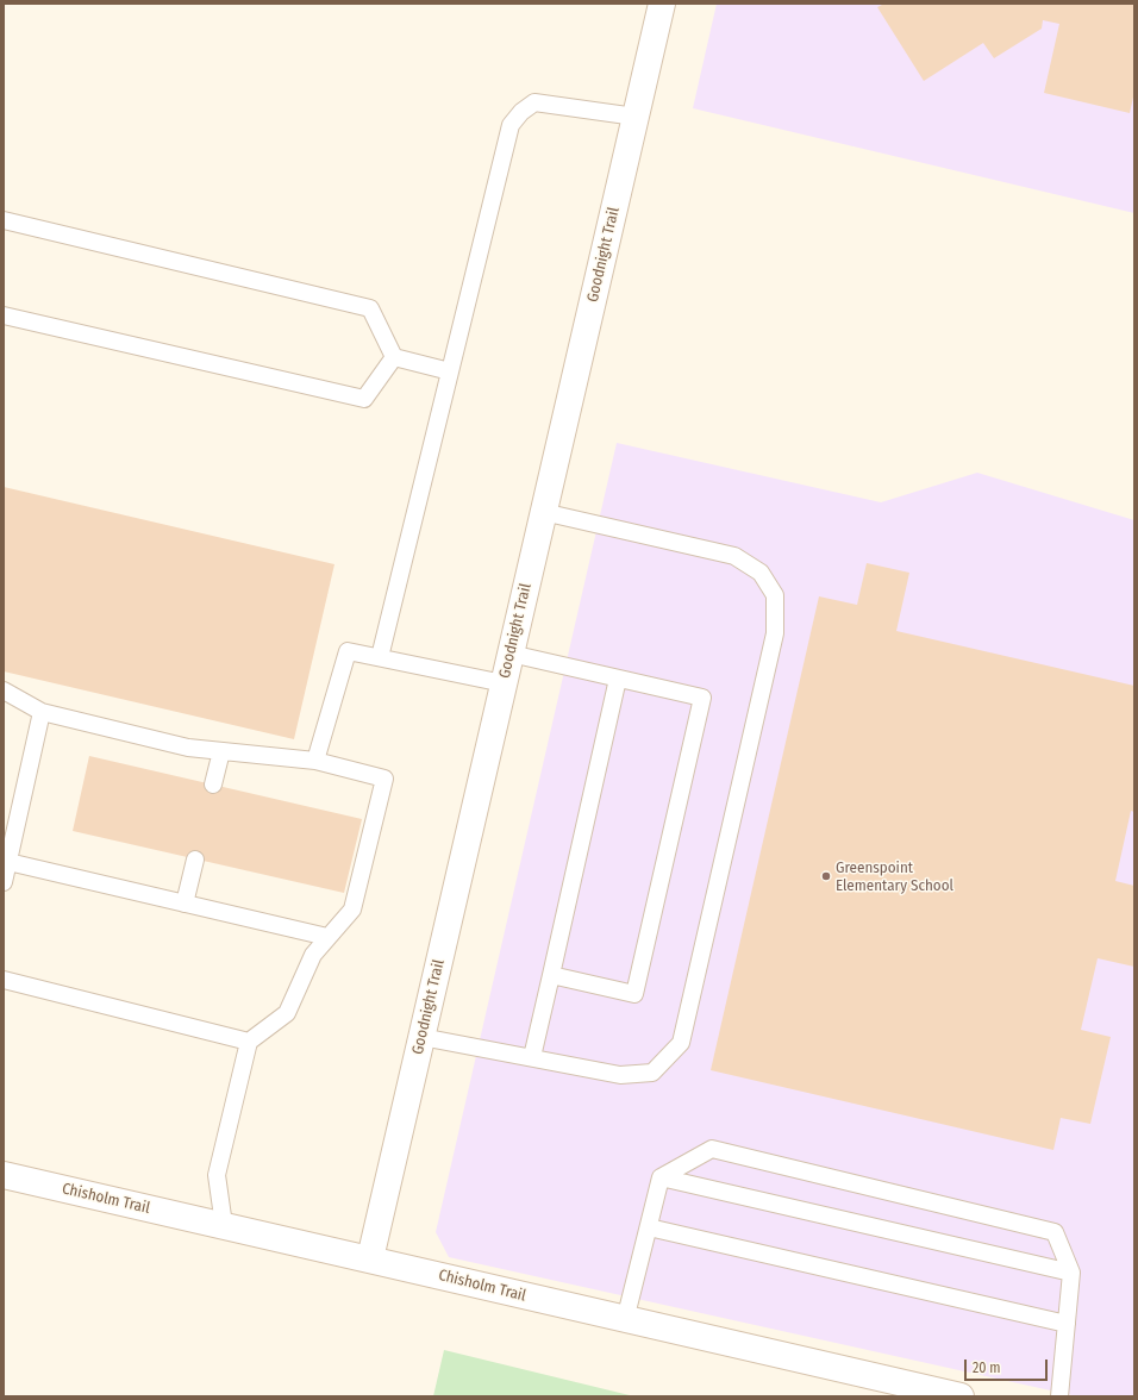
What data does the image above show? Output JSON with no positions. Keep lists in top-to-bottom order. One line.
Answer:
{"streets":{"street":["Goodnight Trail","Chisholm Trail"]},"crossings":[["Goodnight Trail","Chisholm Trail"]],"places":["Greenspoint Elementary School"],"scale_bar":"20 m"}
